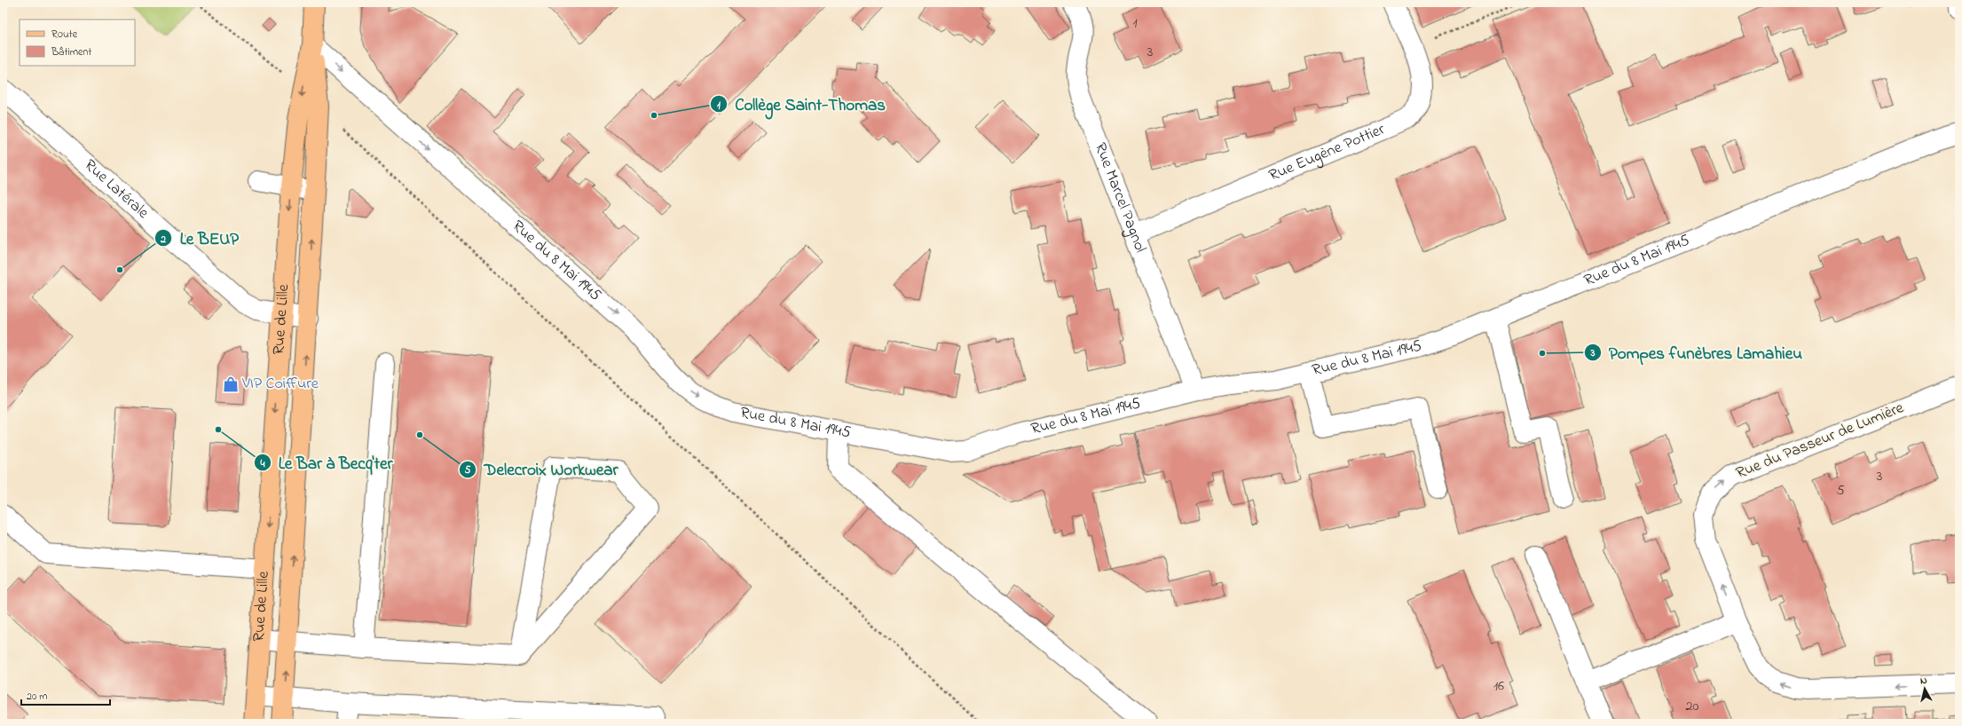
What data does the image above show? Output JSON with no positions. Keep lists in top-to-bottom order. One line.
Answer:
{"streets":{"main road":["Rue de Lille"],"street":["Rue Eugène Pottier","Rue Latérale","Rue Marcel Pagnol","Rue du 8 Mai 1945","Rue du Passeur de Lumière"]},"crossings":[["Rue Eugène Pottier","Rue Marcel Pagnol"],["Rue Latérale","Rue de Lille"],["Rue Marcel Pagnol","Rue du 8 Mai 1945"],["Rue du 8 Mai 1945","Rue de Lille"]],"one_way":["Rue du 8 Mai 1945"],"places":{"other":["Collège Saint-Thomas","Le BEUP","Pompes funèbres Lamahieu","Le Bar à Becq'ter","Delecroix Workwear"],"shop":["VIP Coiffure"]},"house_numbers":["1","3","3","5","16","20"],"legend":["Route","Bâtiment"],"scale_bar":"20 m","north":"top"}
